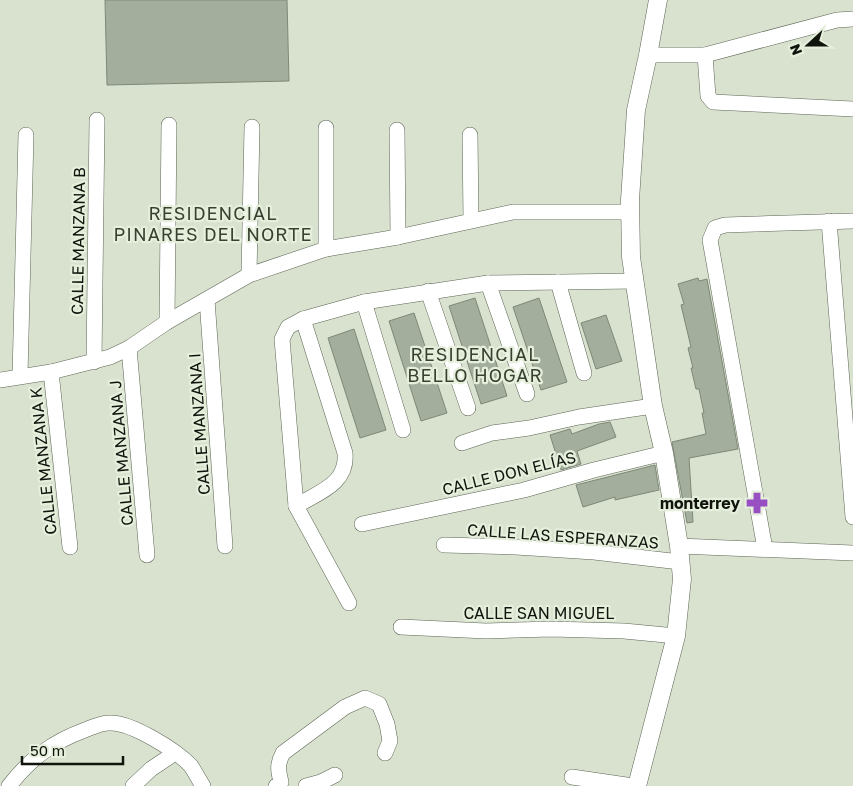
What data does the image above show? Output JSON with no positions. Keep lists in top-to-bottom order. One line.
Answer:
{"streets":{"street":["CALLE MANZANA B","CALLE MANZANA I","CALLE MANZANA J","CALLE MANZANA K","CALLE DON ELÍAS","CALLE LAS ESPERANZAS","CALLE SAN MIGUEL"]},"districts":["RESIDENCIAL PINARES DEL NORTE","RESIDENCIAL BELLO HOGAR"],"places":{"pharmacy":["monterrey"]},"scale_bar":"50 m","north":"left"}
